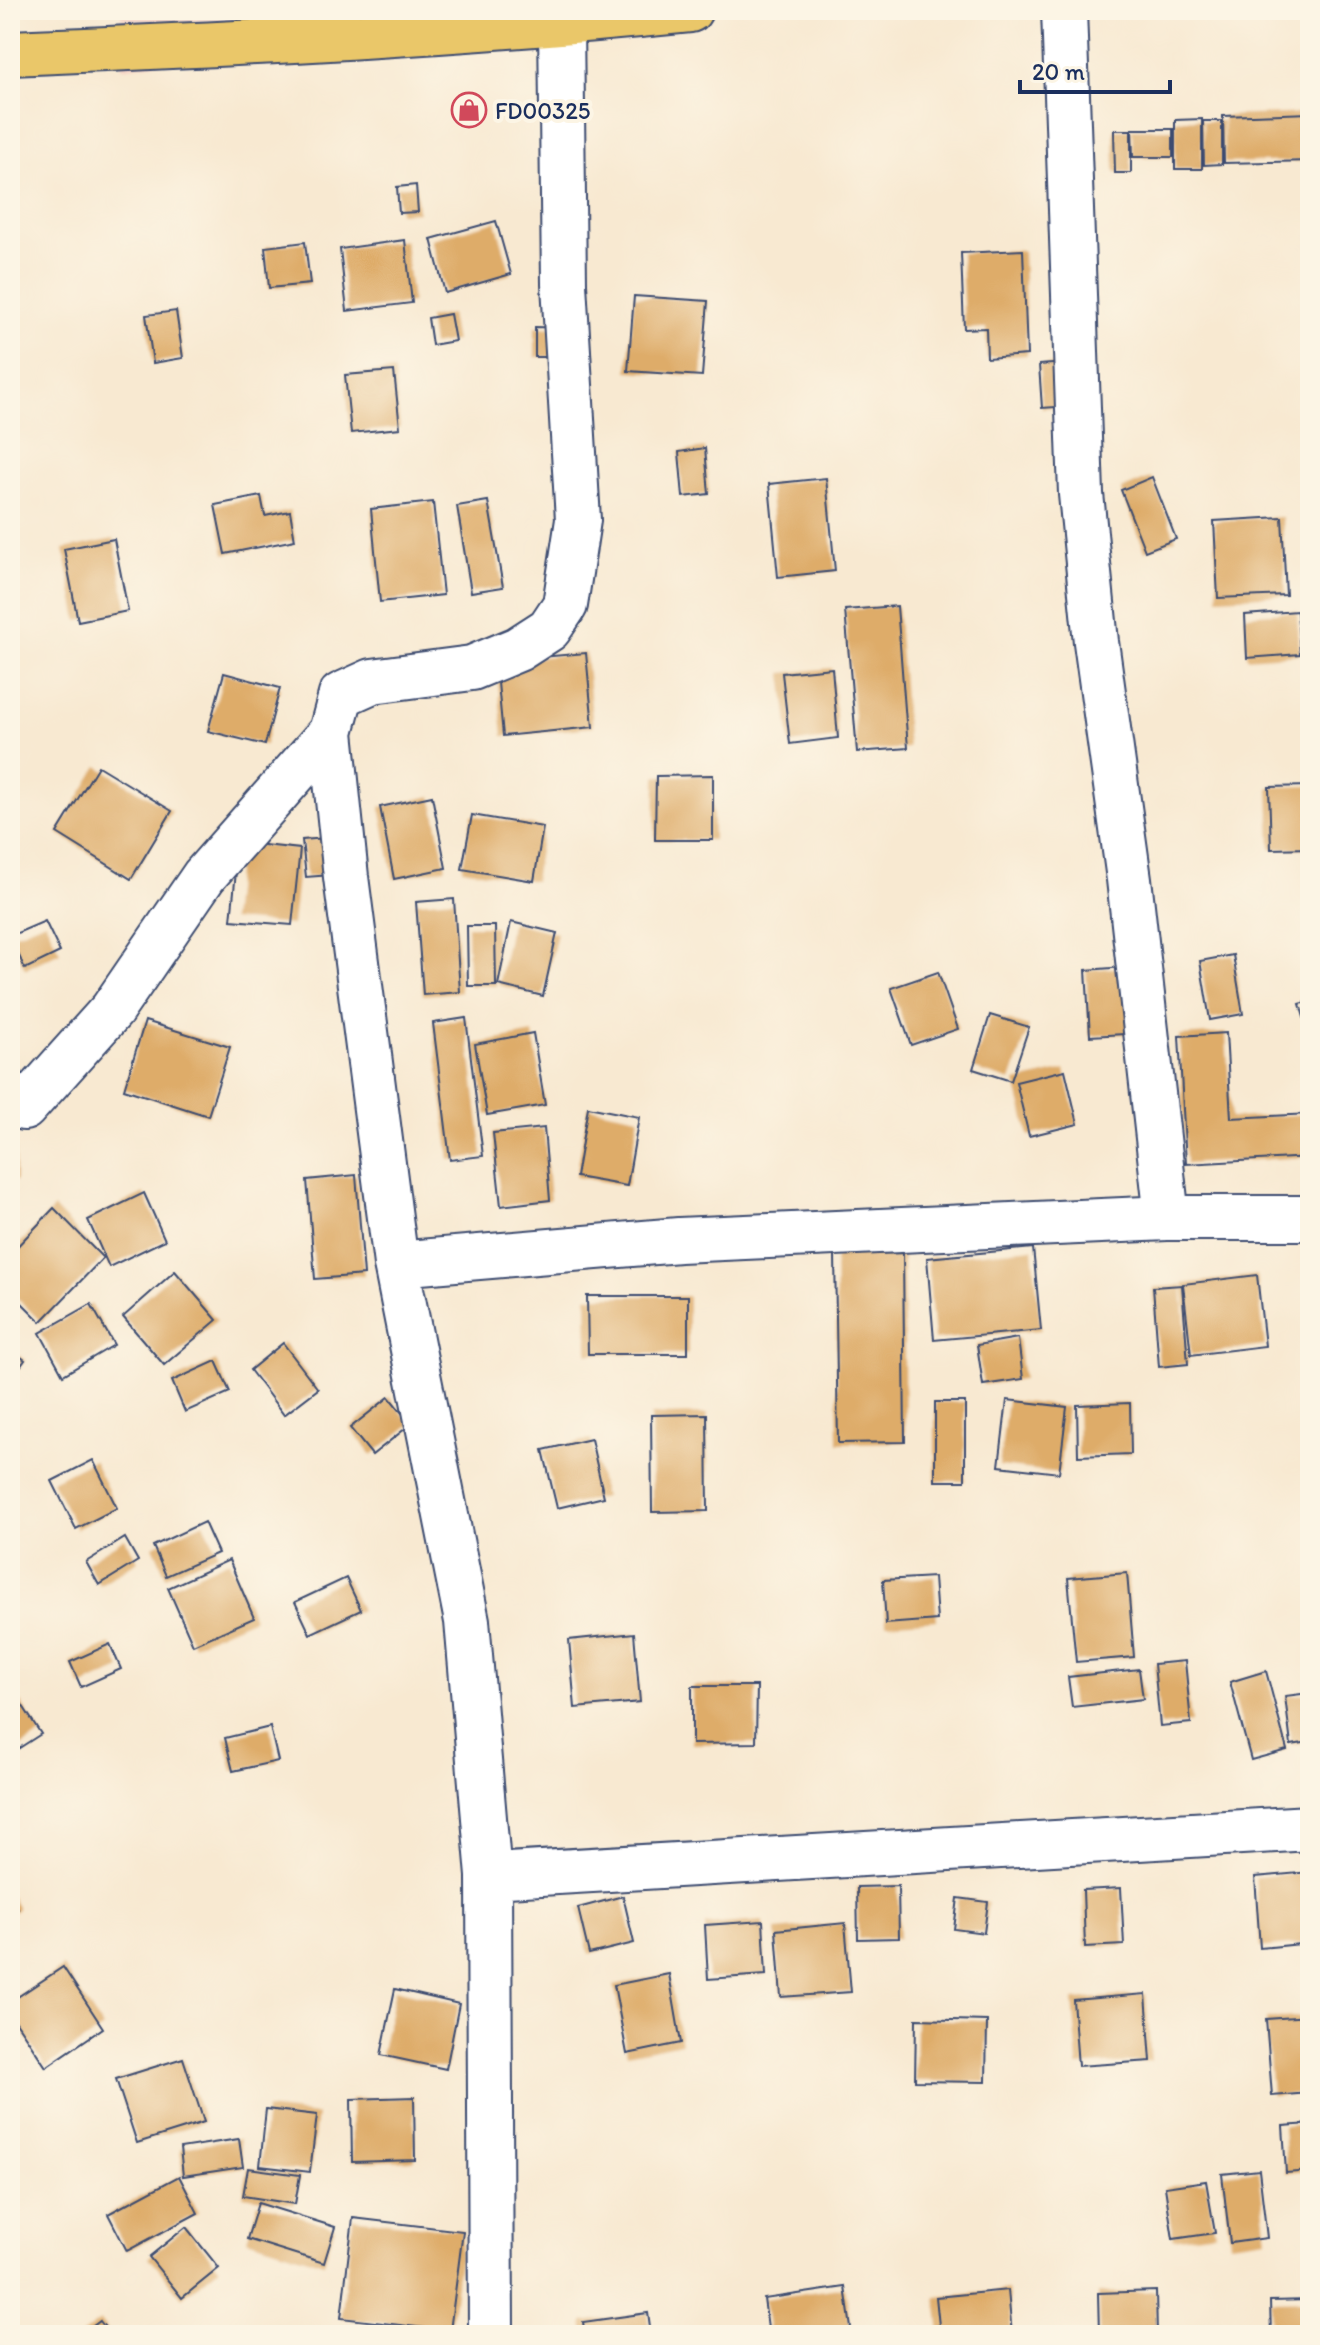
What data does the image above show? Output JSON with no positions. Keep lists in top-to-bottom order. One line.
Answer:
{"places":{"shop":["FD00325"]},"scale_bar":"20 m"}
